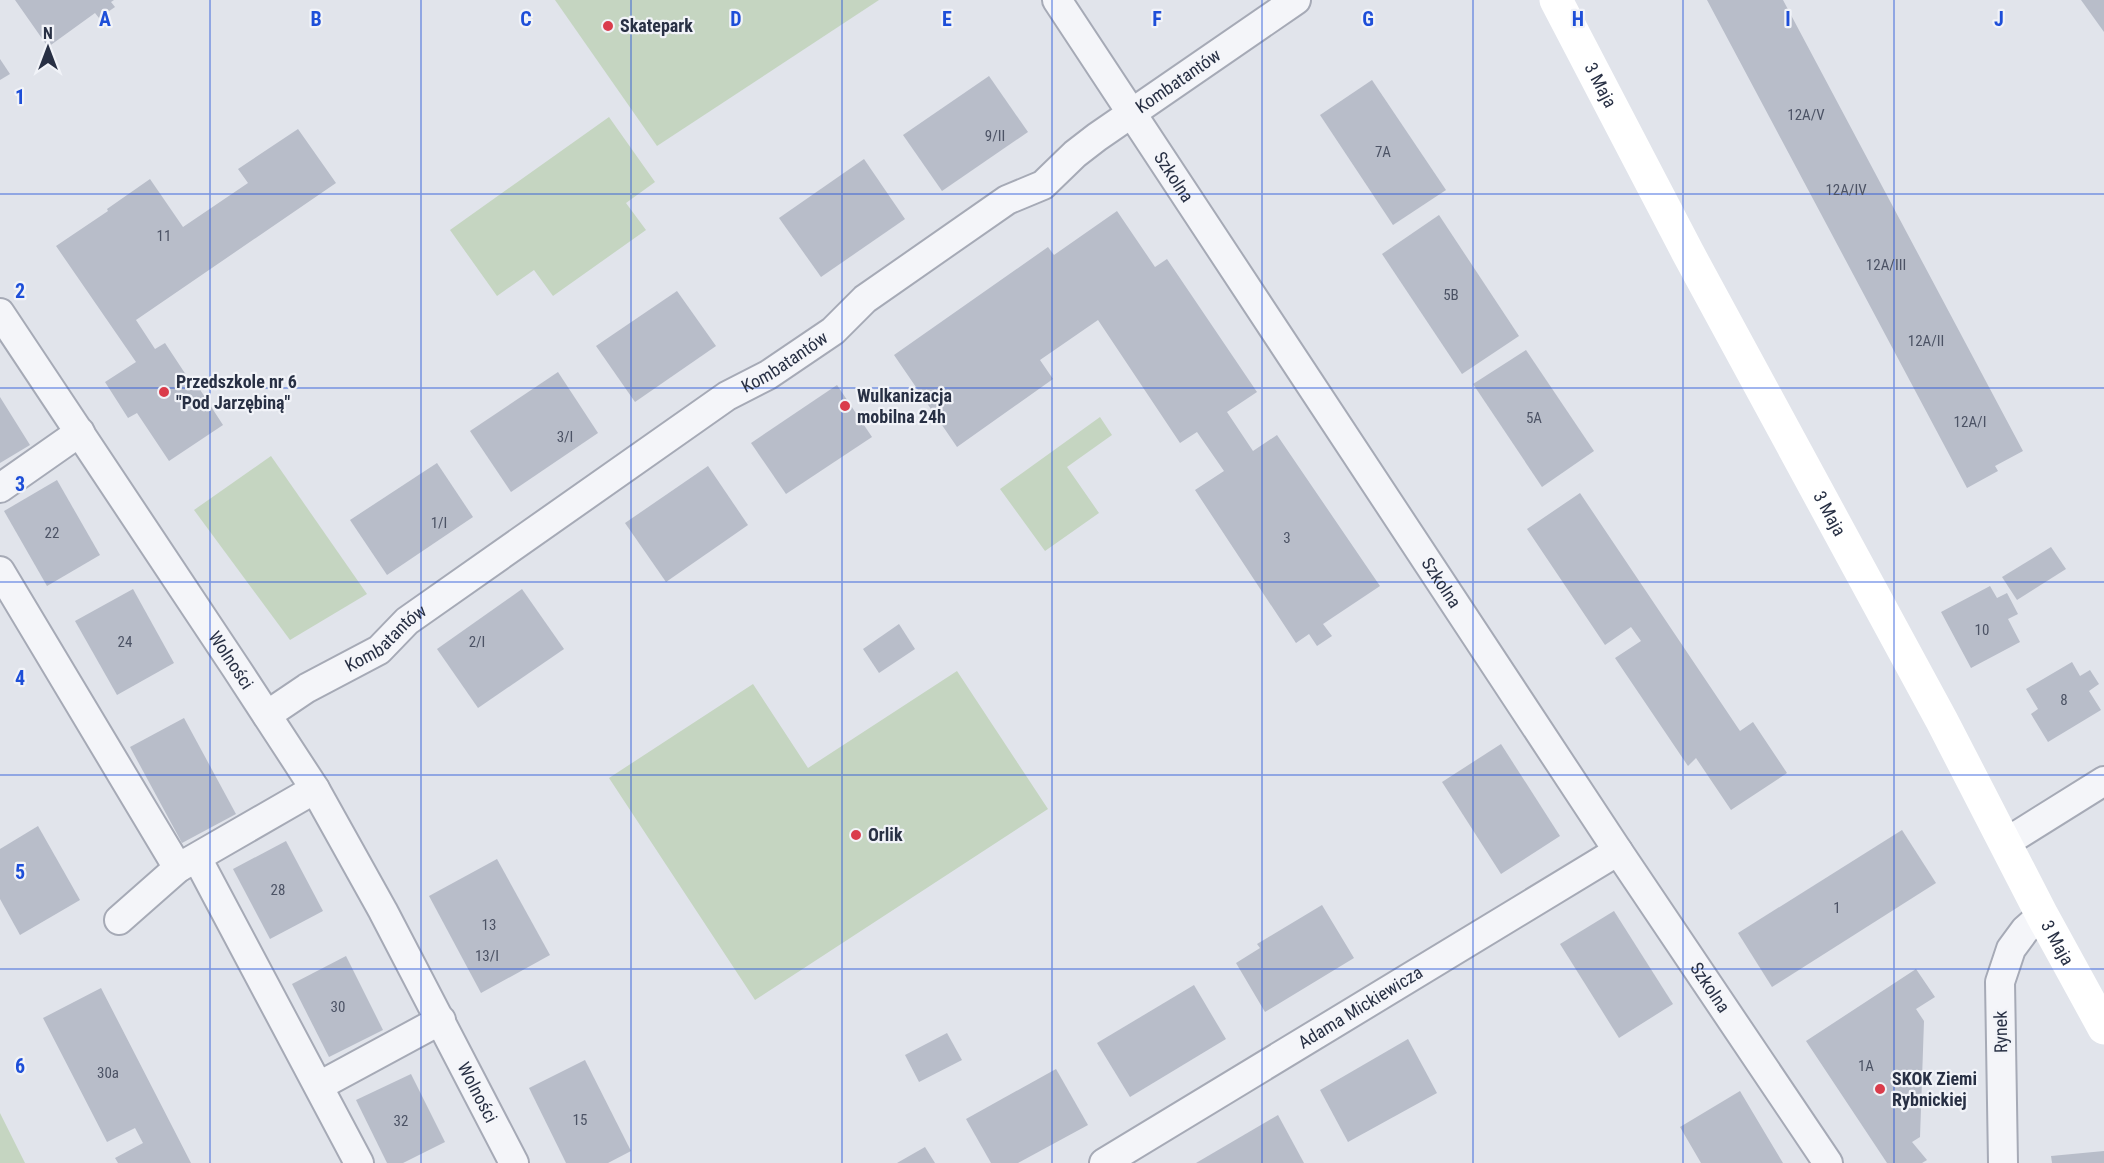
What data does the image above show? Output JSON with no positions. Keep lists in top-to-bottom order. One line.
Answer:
{"streets":{"main road":["3 Maja"],"street":["Kombatantów","Szkolna","Wolności","Adama Mickiewicza","Rynek"]},"crossings":[["Kombatantów","Szkolna"],["Kombatantów","Wolności"],["3 Maja","Rynek"],["Szkolna","Adama Mickiewicza"]],"places":["Skatepark","Przedszkole nr 6 \"Pod Jarzębiną\"","Wulkanizacja mobilna 24h","Orlik","SKOK Ziemi Rybnickiej"],"house_numbers":["12A/V","9/II","7A","12A/IV","11","12A/III","5B","12A/II","5A","12A/I","3/I","1/I","22","3","10","24","2/I","8","28","1","13","13/I","30","1A","30a","15","32"],"north":"top","grid":{"columns":["A","B","C","D","E","F","G","H","I","J"],"rows":["1","2","3","4","5","6"]}}
